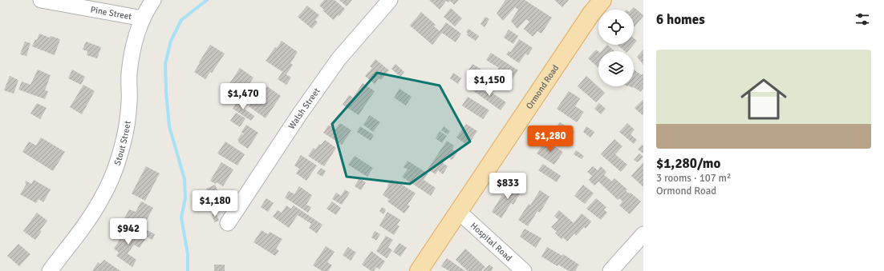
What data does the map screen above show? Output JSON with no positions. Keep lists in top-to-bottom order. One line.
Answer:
{"streets":{"main road":["Ormond Road"],"street":["Pine Street","Walsh Street","Stout Street","Hospital Road"]},"crossings":[["Pine Street","Stout Street"],["Ormond Road","Hospital Road"]],"page":{"heading":"6 homes","list":[{"name":"$1,280/mo","note":"3 rooms · 107 m² · Ormond Road"}],"price":["$1,150","$1,470","$1,280","$833","$1,180","$942"]}}
